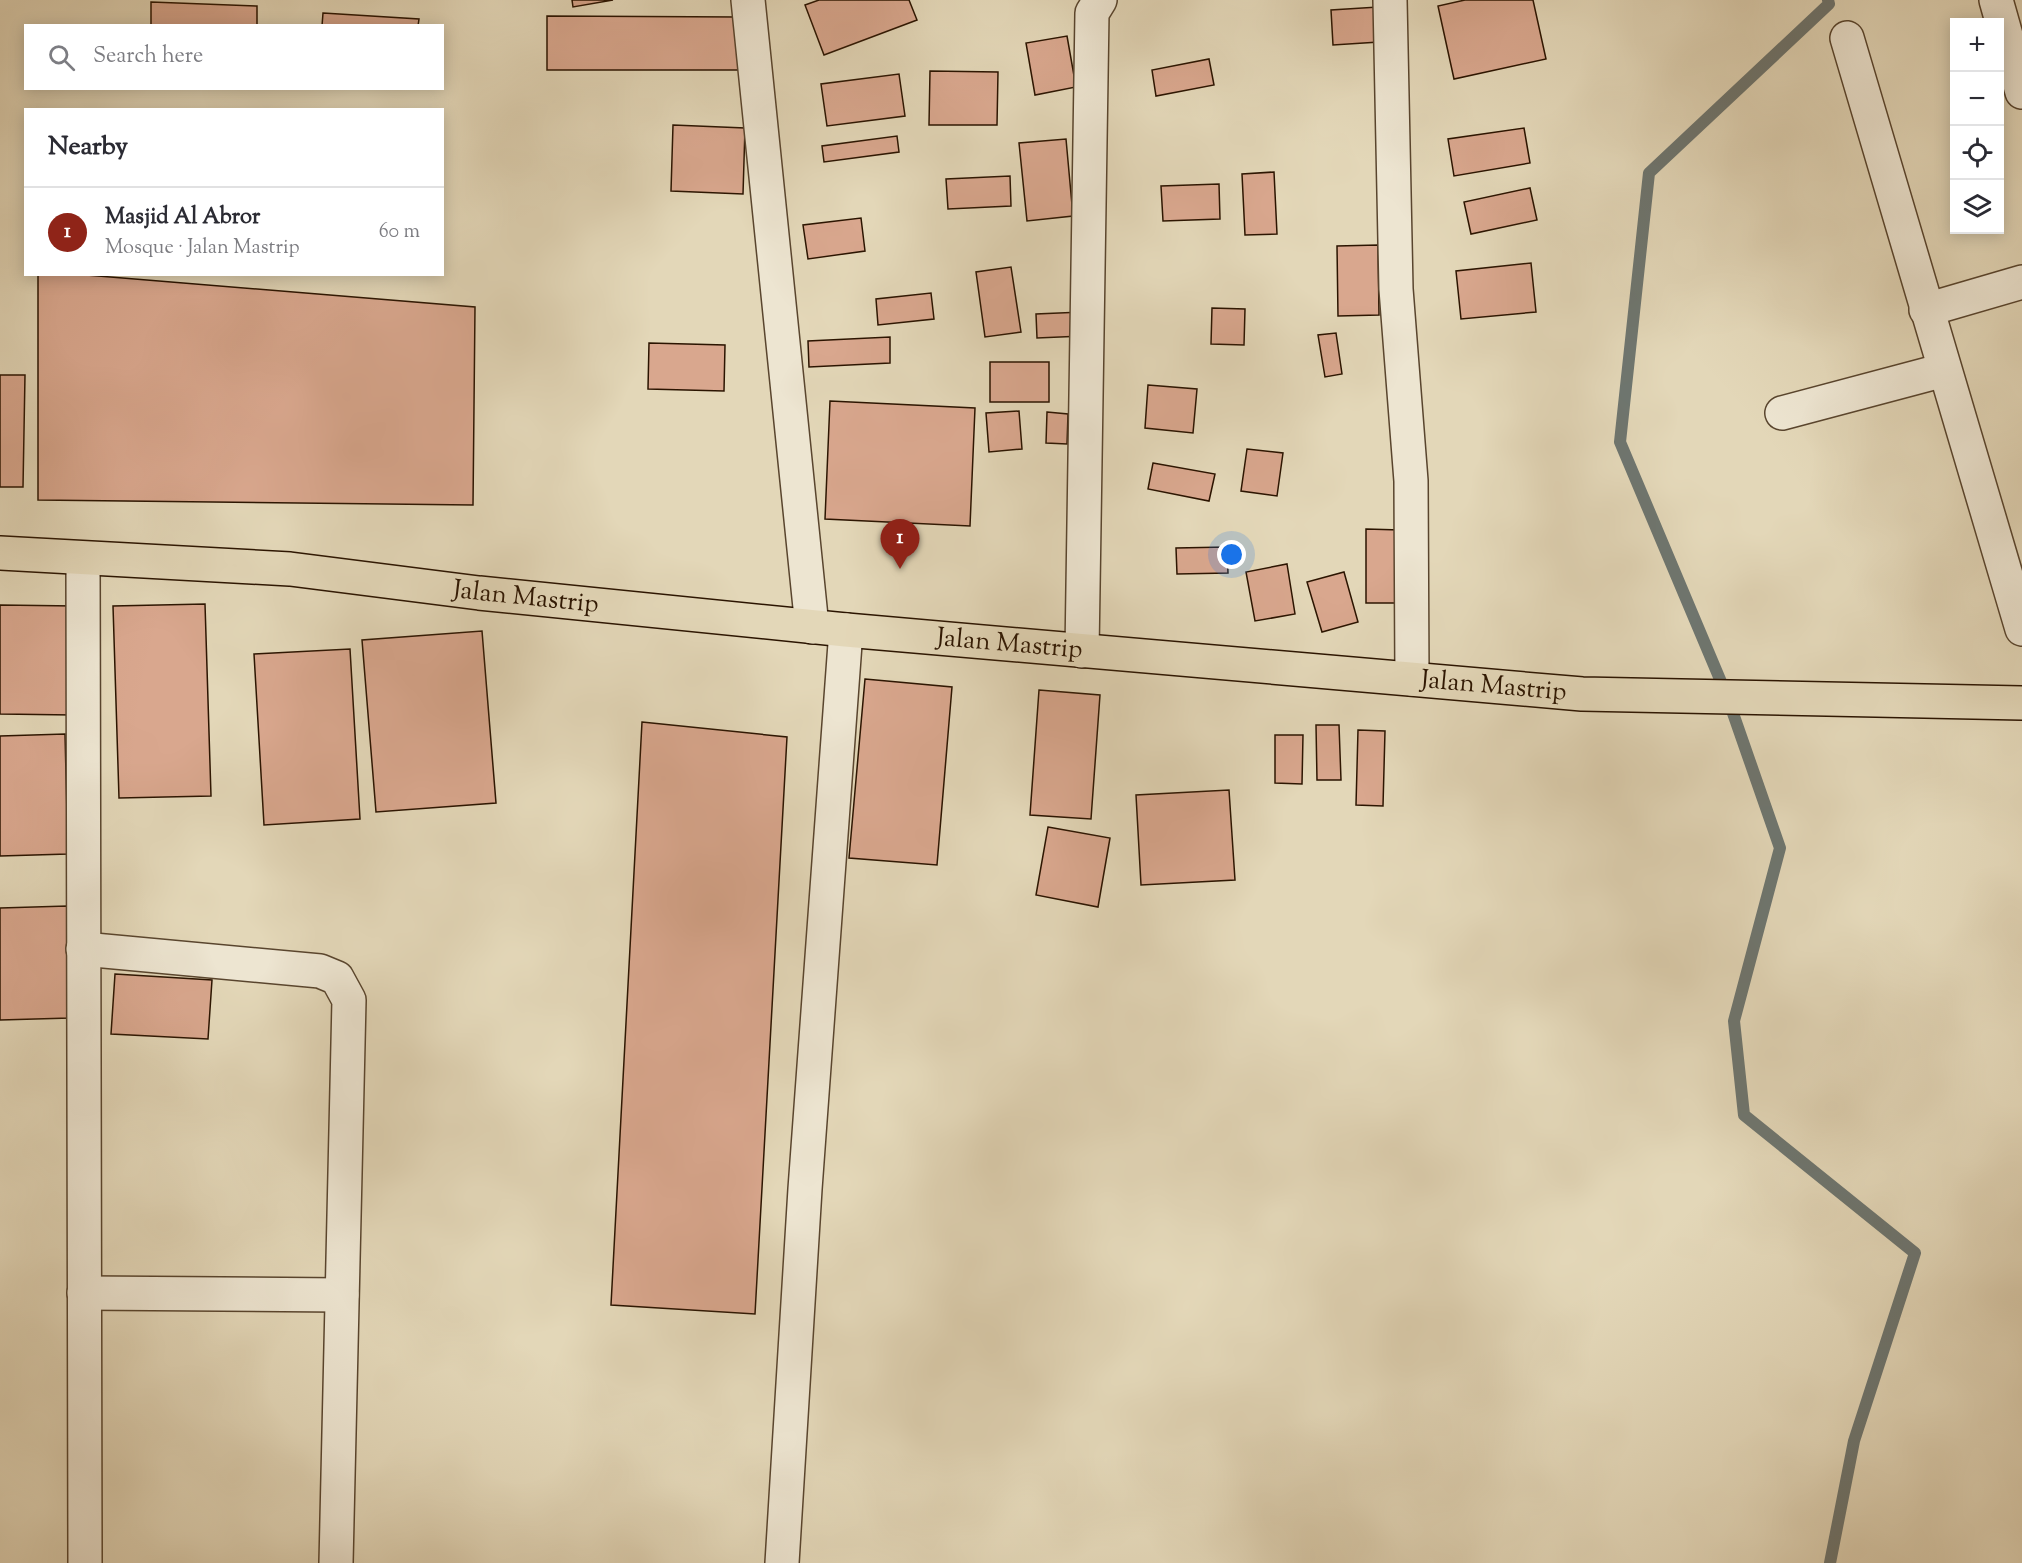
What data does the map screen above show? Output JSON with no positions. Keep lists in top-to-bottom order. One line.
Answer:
{"streets":{"main road":["Jalan Mastrip"]},"page":{"map_buttons":["+","−"],"search":"Search here","heading":"Nearby","list":[{"mark":"1","name":"Masjid Al Abror","note":"Mosque · Jalan Mastrip","value":"60 m"}],"pins":"1"}}
